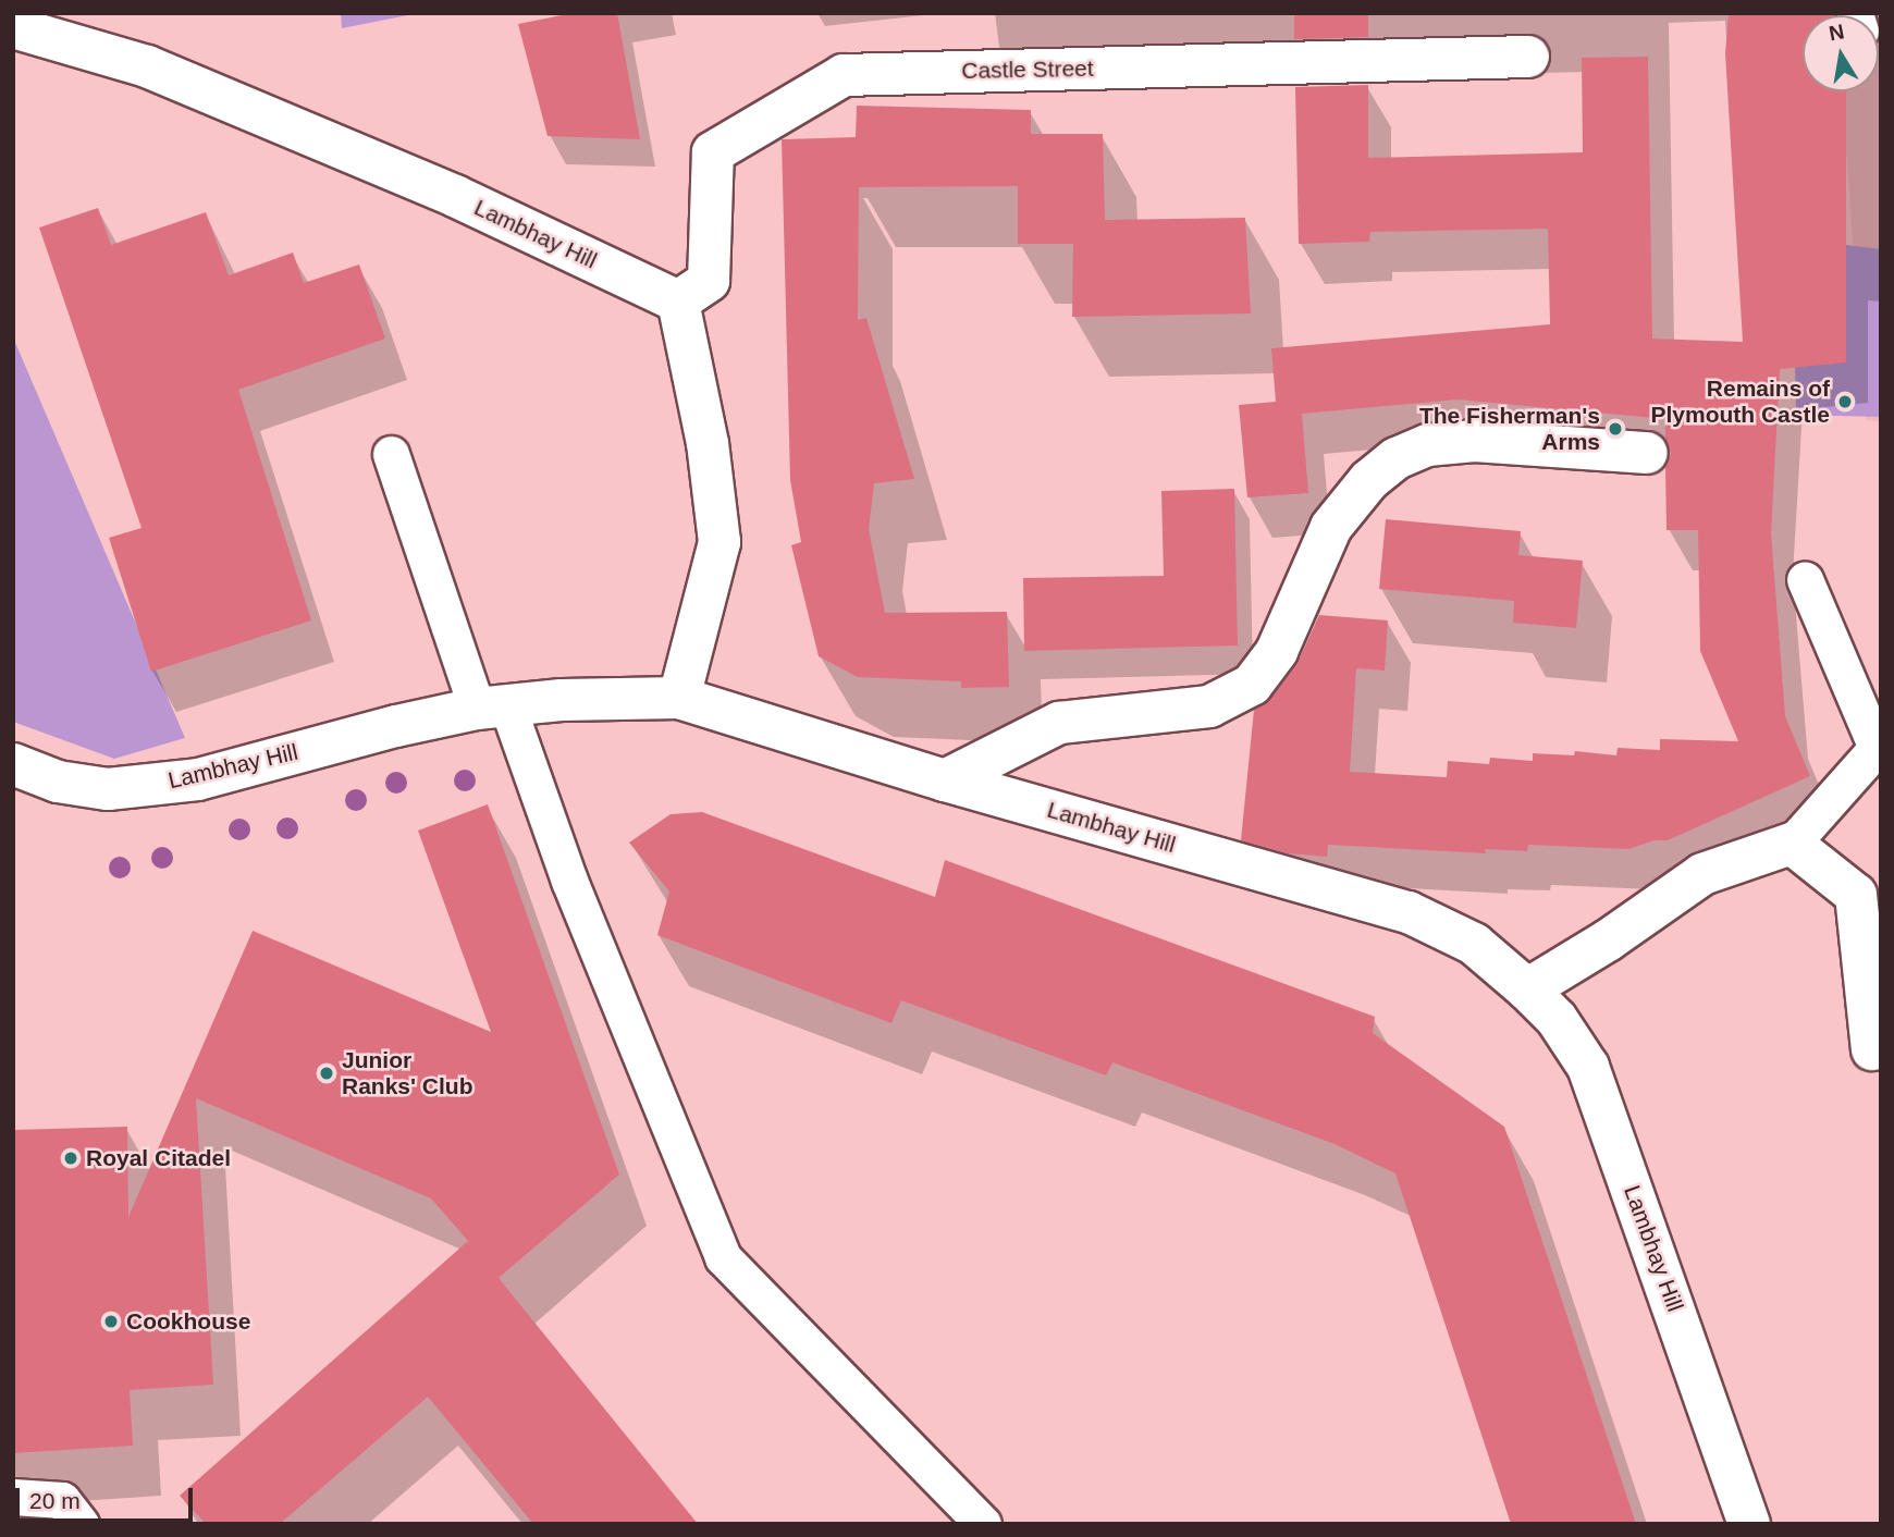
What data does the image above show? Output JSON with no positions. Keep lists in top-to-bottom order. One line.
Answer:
{"streets":{"street":["Castle Street","Lambhay Hill"]},"crossings":[["Castle Street","Lambhay Hill"]],"places":["Remains of Plymouth Castle","The Fisherman's Arms","Junior Ranks' Club","Royal Citadel","Cookhouse"],"scale_bar":"20 m","north":"top"}
